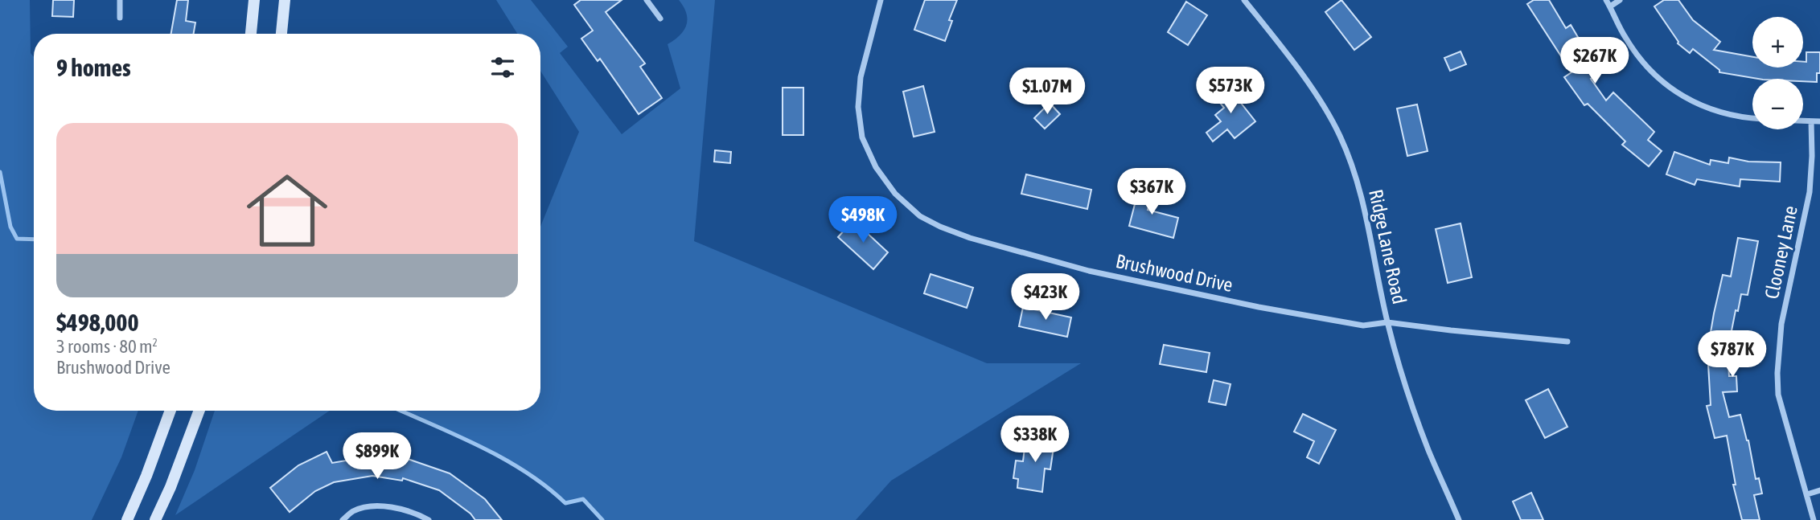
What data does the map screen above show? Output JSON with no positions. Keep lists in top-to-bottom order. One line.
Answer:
{"streets":{"street":["Ridge Lane Road","Clooney Lane","Brushwood Drive"]},"crossings":[["Ridge Lane Road","Brushwood Drive"]],"page":{"map_buttons":["+","−"],"heading":"9 homes","price":["$267K","$573K","$1.07M","$367K","$498K","$423K","$787K","$338K","$899K"],"list":[{"name":"$498,000","note":"3 rooms · 80 m² · Brushwood Drive"}]}}
